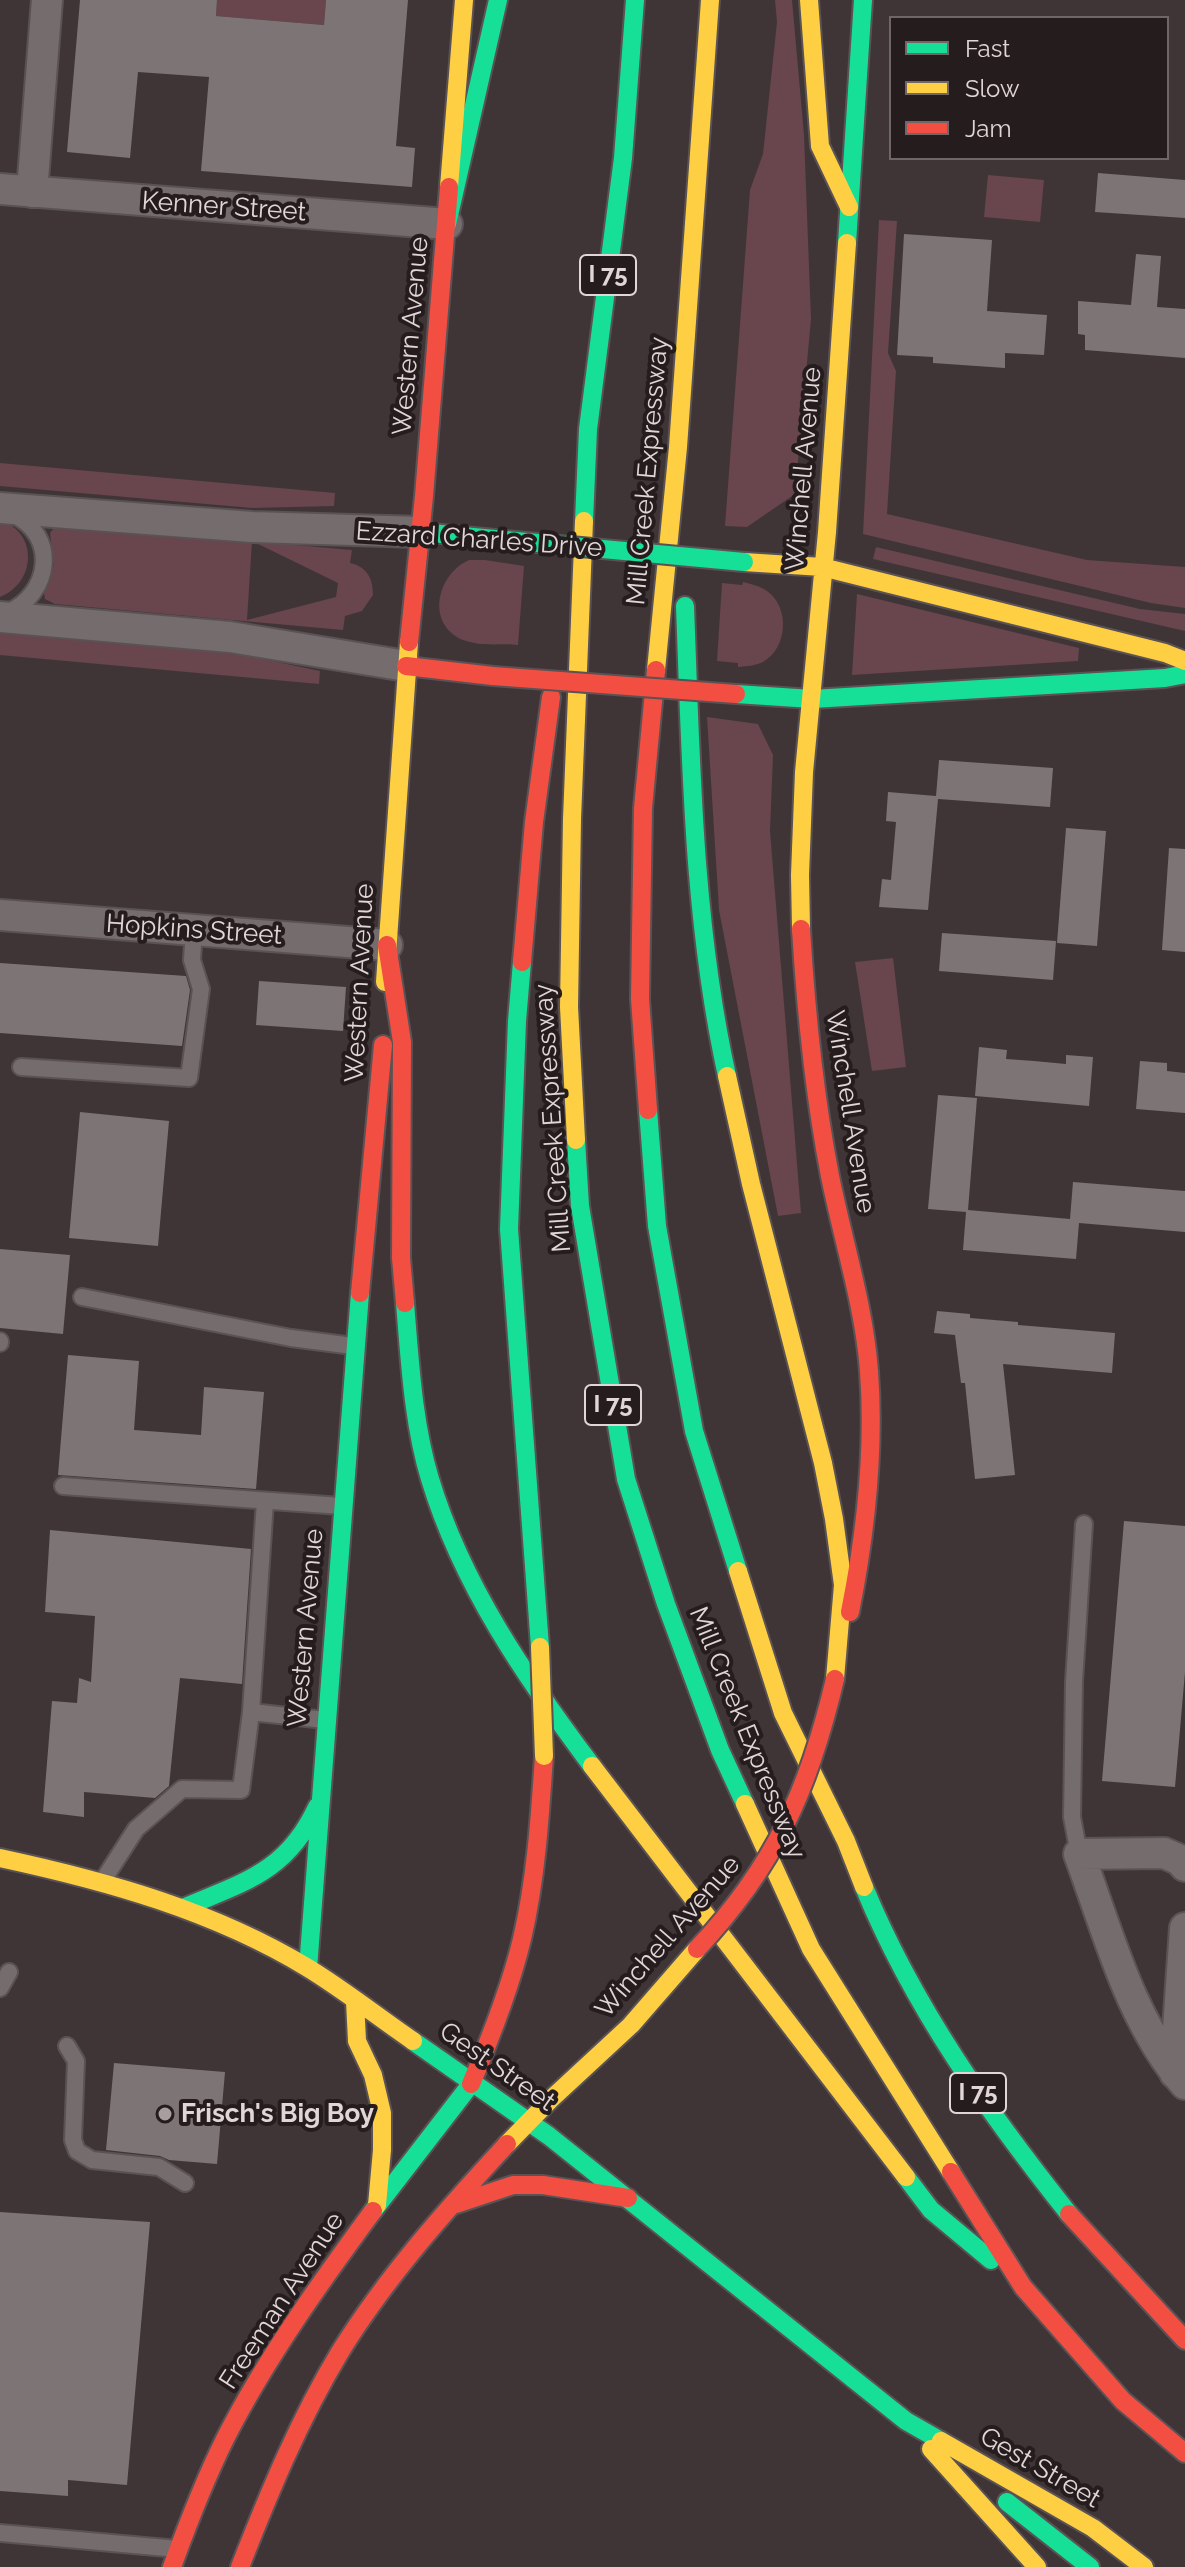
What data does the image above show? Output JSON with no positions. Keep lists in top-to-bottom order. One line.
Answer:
{"streets":{"main road":["I 75","Western Avenue","Winchell Avenue","Mill Creek Expressway","Ezzard Charles Drive","Gest Street","Freeman Avenue"],"street":["Kenner Street","Hopkins Street"]},"crossings":[["Kenner Street","Western Avenue"],["Western Avenue","Ezzard Charles Drive"],["Western Avenue","Hopkins Street"],["Western Avenue","Gest Street"],["Winchell Avenue","Ezzard Charles Drive"],["Winchell Avenue","Gest Street"],["Gest Street","Freeman Avenue"]],"places":["Frisch's Big Boy"],"legend":["Fast","Slow","Jam"]}
